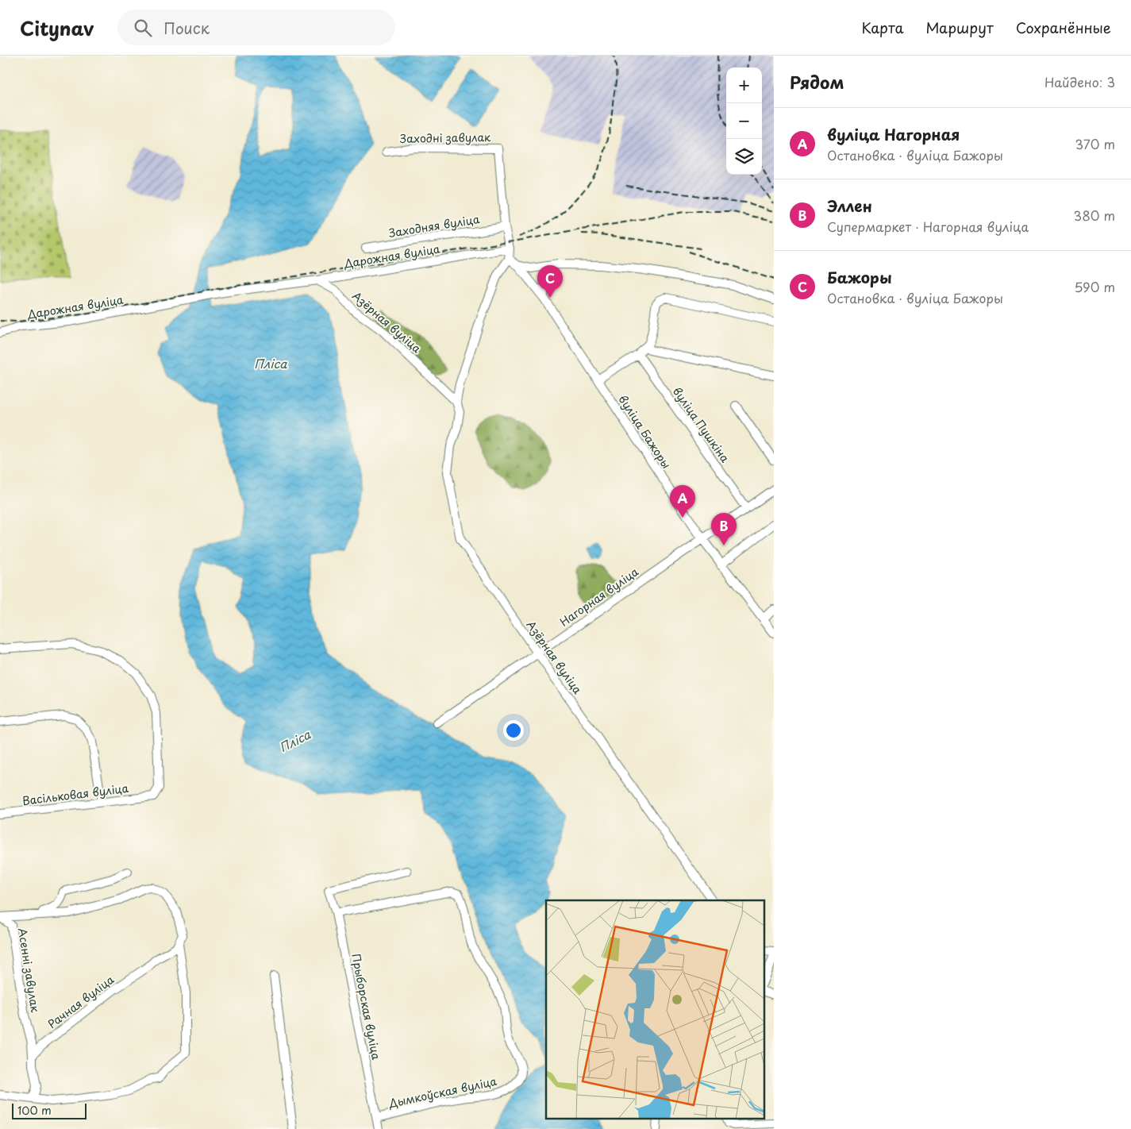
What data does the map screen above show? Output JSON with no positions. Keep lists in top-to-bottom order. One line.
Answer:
{"streets":{"street":["Заходні завулак","Заходняя вуліца","Дарожная вуліца","Азёрная вуліца","вуліца Пушкіна","вуліца Бажоры","Нагорная вуліца","Васільковая вуліца","Асенні завулак","Рачная вуліца","Прыборская вуліца","Дымкоўская вуліца"]},"crossings":[["Заходні завулак","Заходняя вуліца"],["Заходні завулак","Дарожная вуліца"],["Дарожная вуліца","Азёрная вуліца"],["Азёрная вуліца","Нагорная вуліца"],["вуліца Пушкіна","Нагорная вуліца"],["вуліца Бажоры","Нагорная вуліца"],["Асенні завулак","Рачная вуліца"],["Прыборская вуліца","Дымкоўская вуліца"]],"water":["Пліса"],"scale_bar":"100 m","page":{"header":"Citynav","search":"Поиск","nav":["Карта","Маршрут","Сохранённые"],"heading":["Рядом","Найдено: 3"],"map_buttons":["+","−"],"list":[{"mark":"A","name":"вуліца Нагорная","note":"Остановка · вуліца Бажоры","value":"370 m"},{"mark":"B","name":"Эллен","note":"Супермаркет · Нагорная вуліца","value":"380 m"},{"mark":"C","name":"Бажоры","note":"Остановка · вуліца Бажоры","value":"590 m"}],"pins":["C","A","B"],"scale":"100 m"}}
